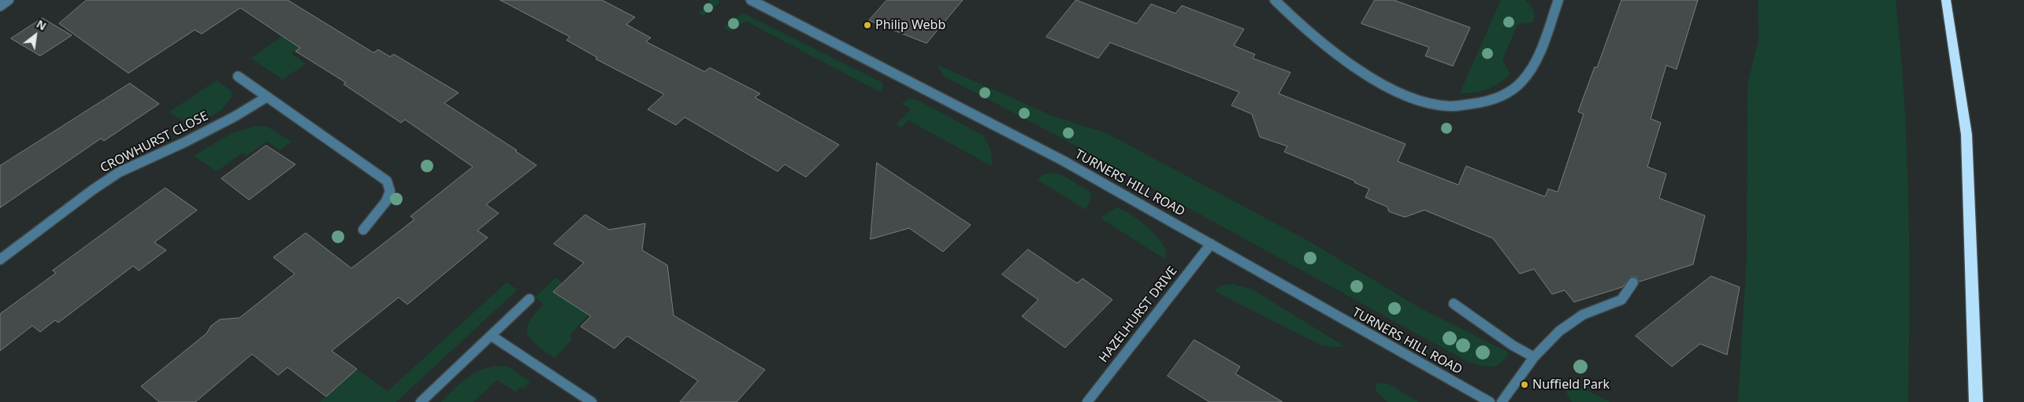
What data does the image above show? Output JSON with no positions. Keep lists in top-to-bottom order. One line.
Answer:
{"streets":{"street":["CROWHURST CLOSE","TURNERS HILL ROAD","HAZELHURST DRIVE"]},"crossings":[["TURNERS HILL ROAD","HAZELHURST DRIVE"]],"places":["Philip Webb","Nuffield Park"],"north":"top right"}
